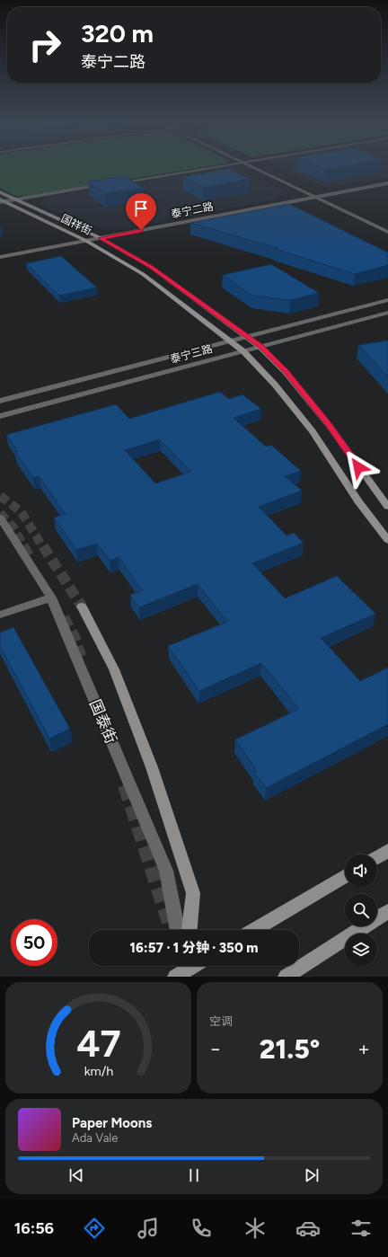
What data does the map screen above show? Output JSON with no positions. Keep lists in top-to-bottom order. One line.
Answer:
{"streets":{"main road":["国祥街"],"street":["泰宁二路","泰宁三路","国泰街"]},"crossings":[["泰宁二路","国祥街"],["国祥街","泰宁三路"]],"page":{"turn":["320 m","泰宁二路"],"limit":"50","trip":"16:57 · 1 分钟 · 350 m","tile":"空调","heat":["−","21.5°","+"],"song":["Paper Moons","Ada Vale"],"tabs":"16:56","gauge":["47","km/h"]}}
